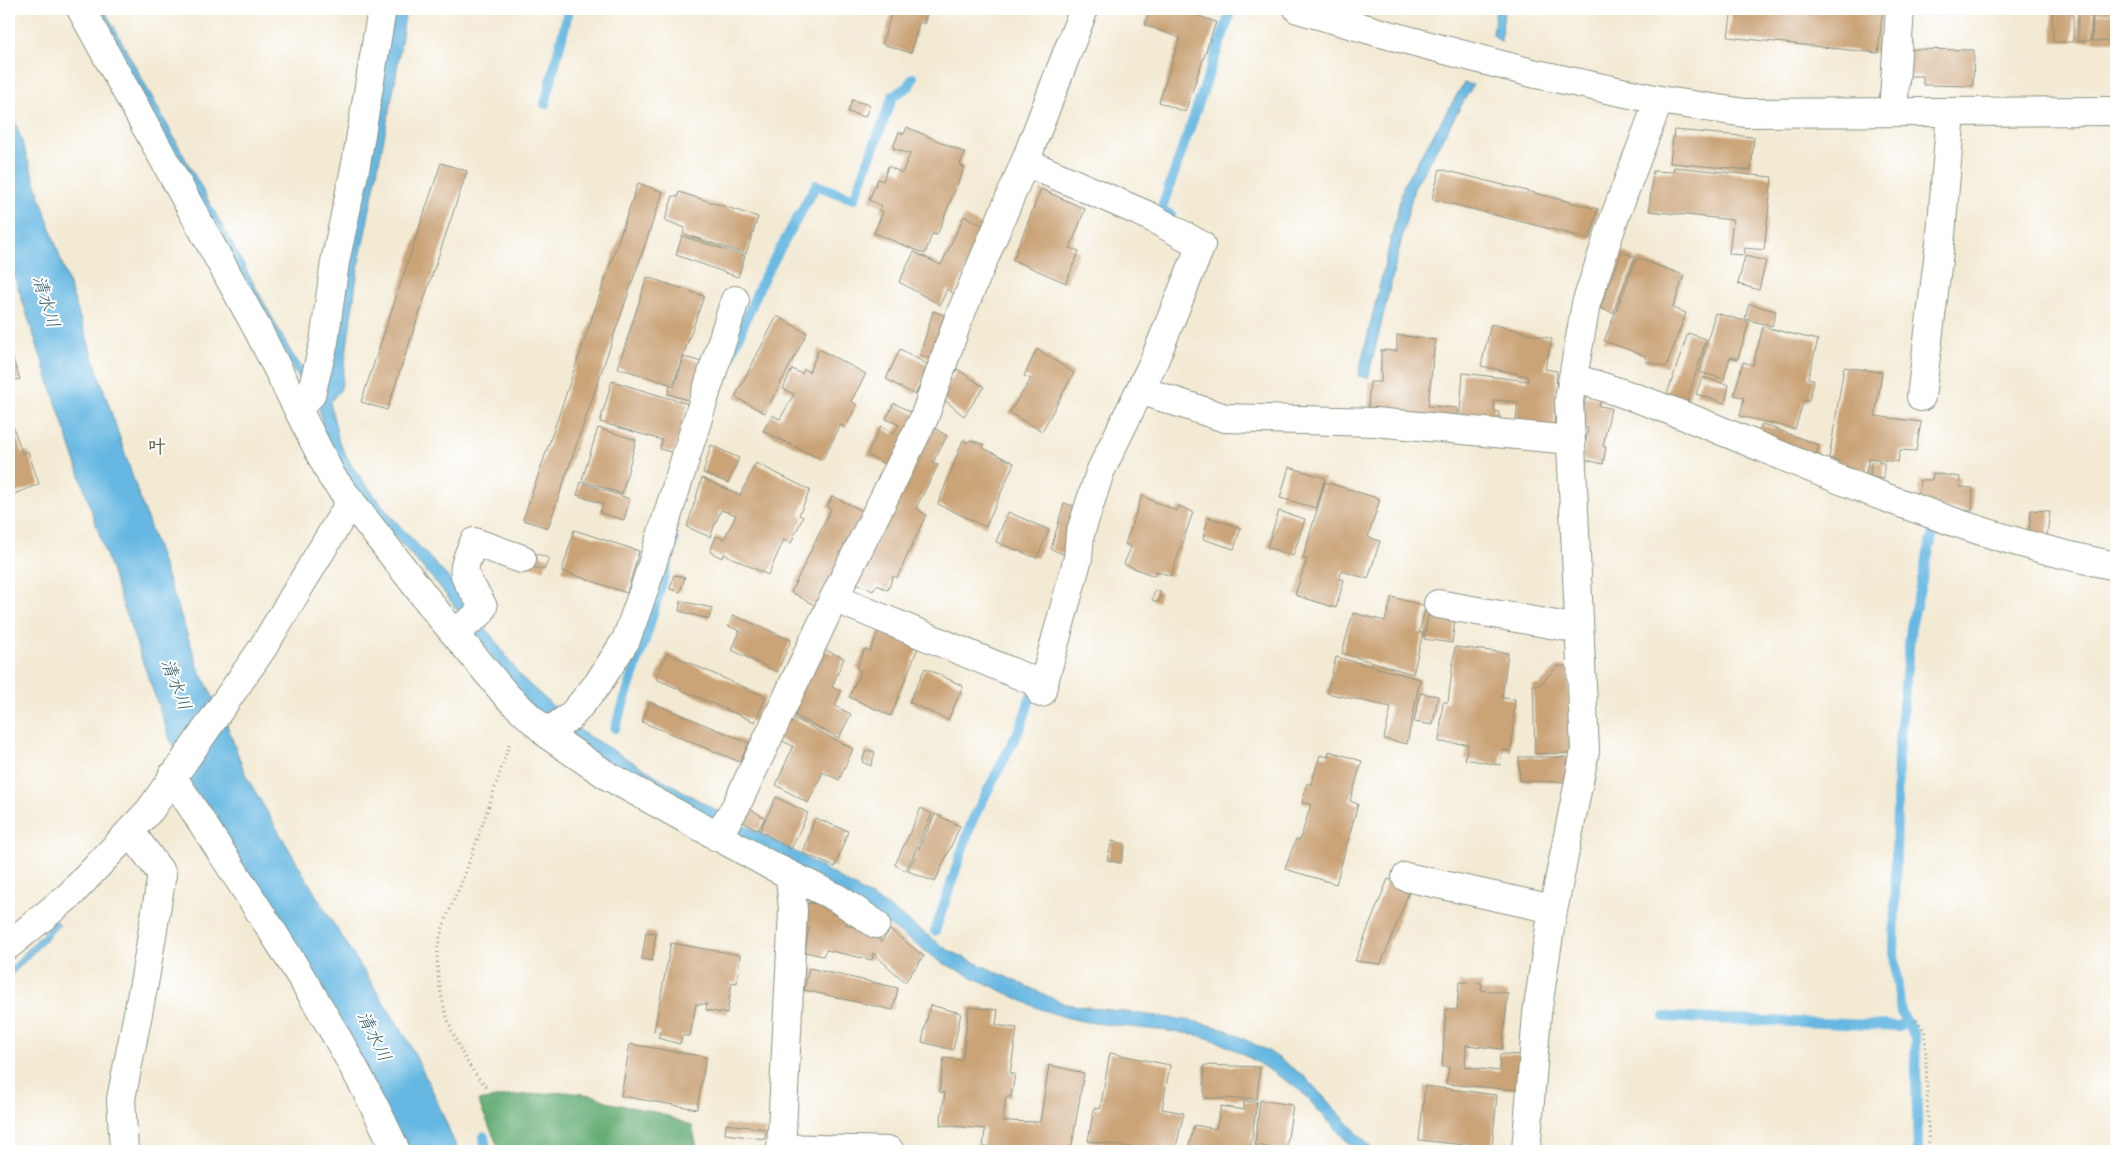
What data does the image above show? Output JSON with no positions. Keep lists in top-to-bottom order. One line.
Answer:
{"districts":["叶"],"water":["清水川"]}
